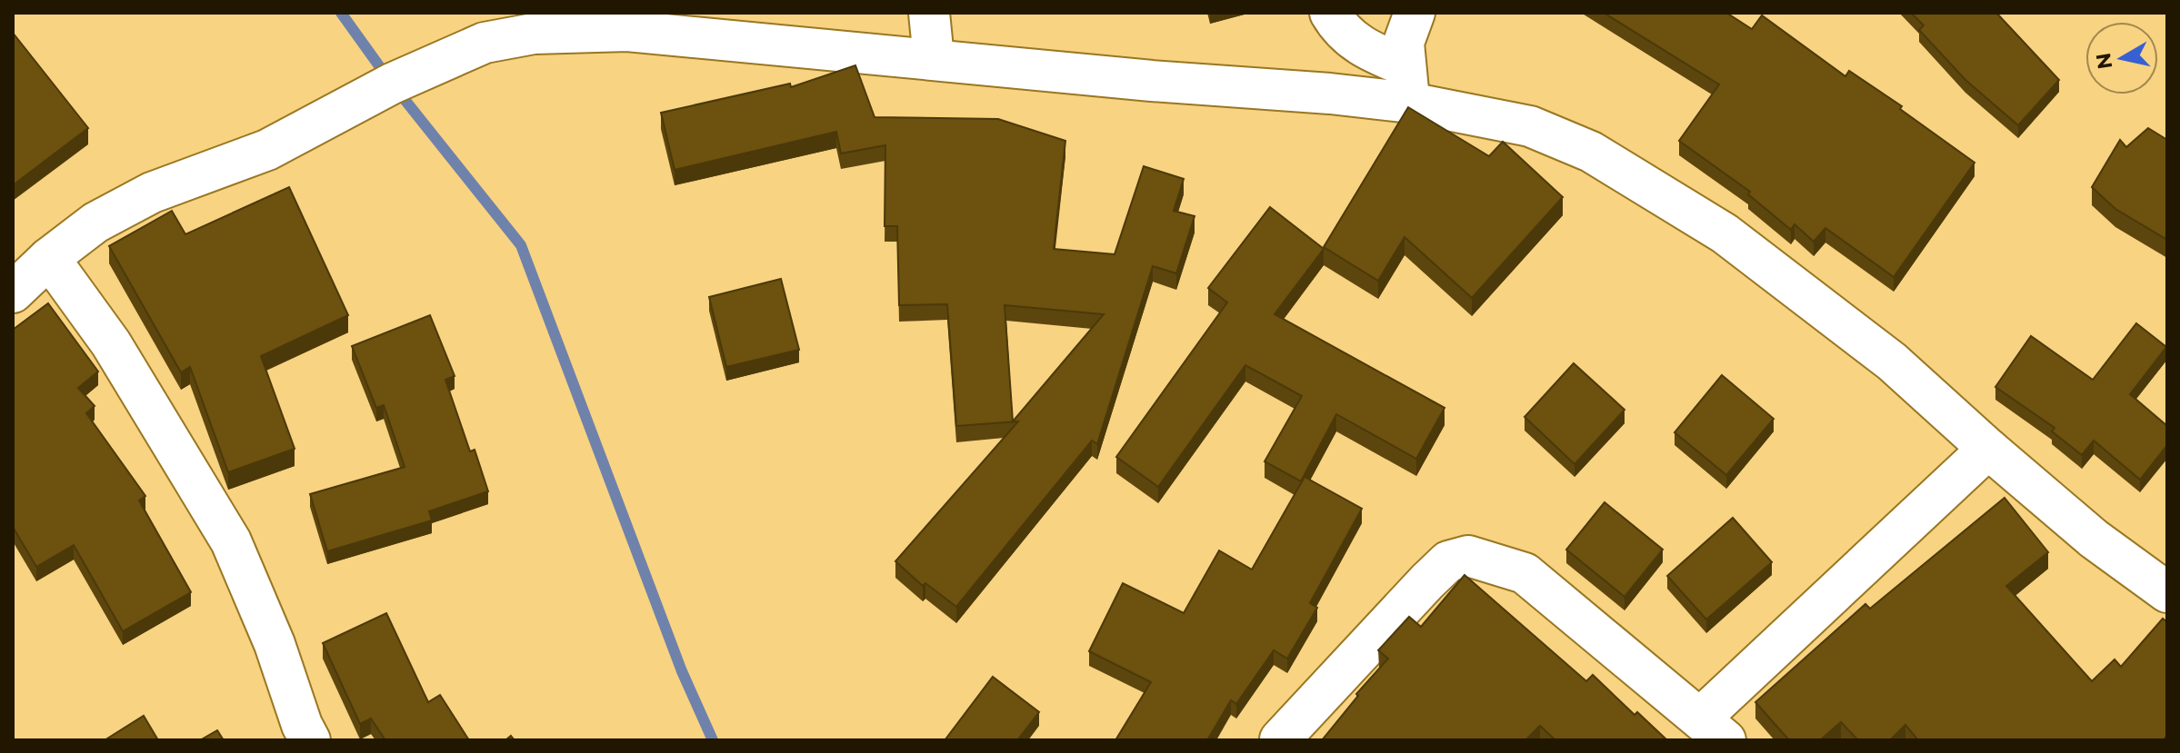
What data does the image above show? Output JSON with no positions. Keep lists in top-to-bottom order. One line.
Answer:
{"north":"left"}
